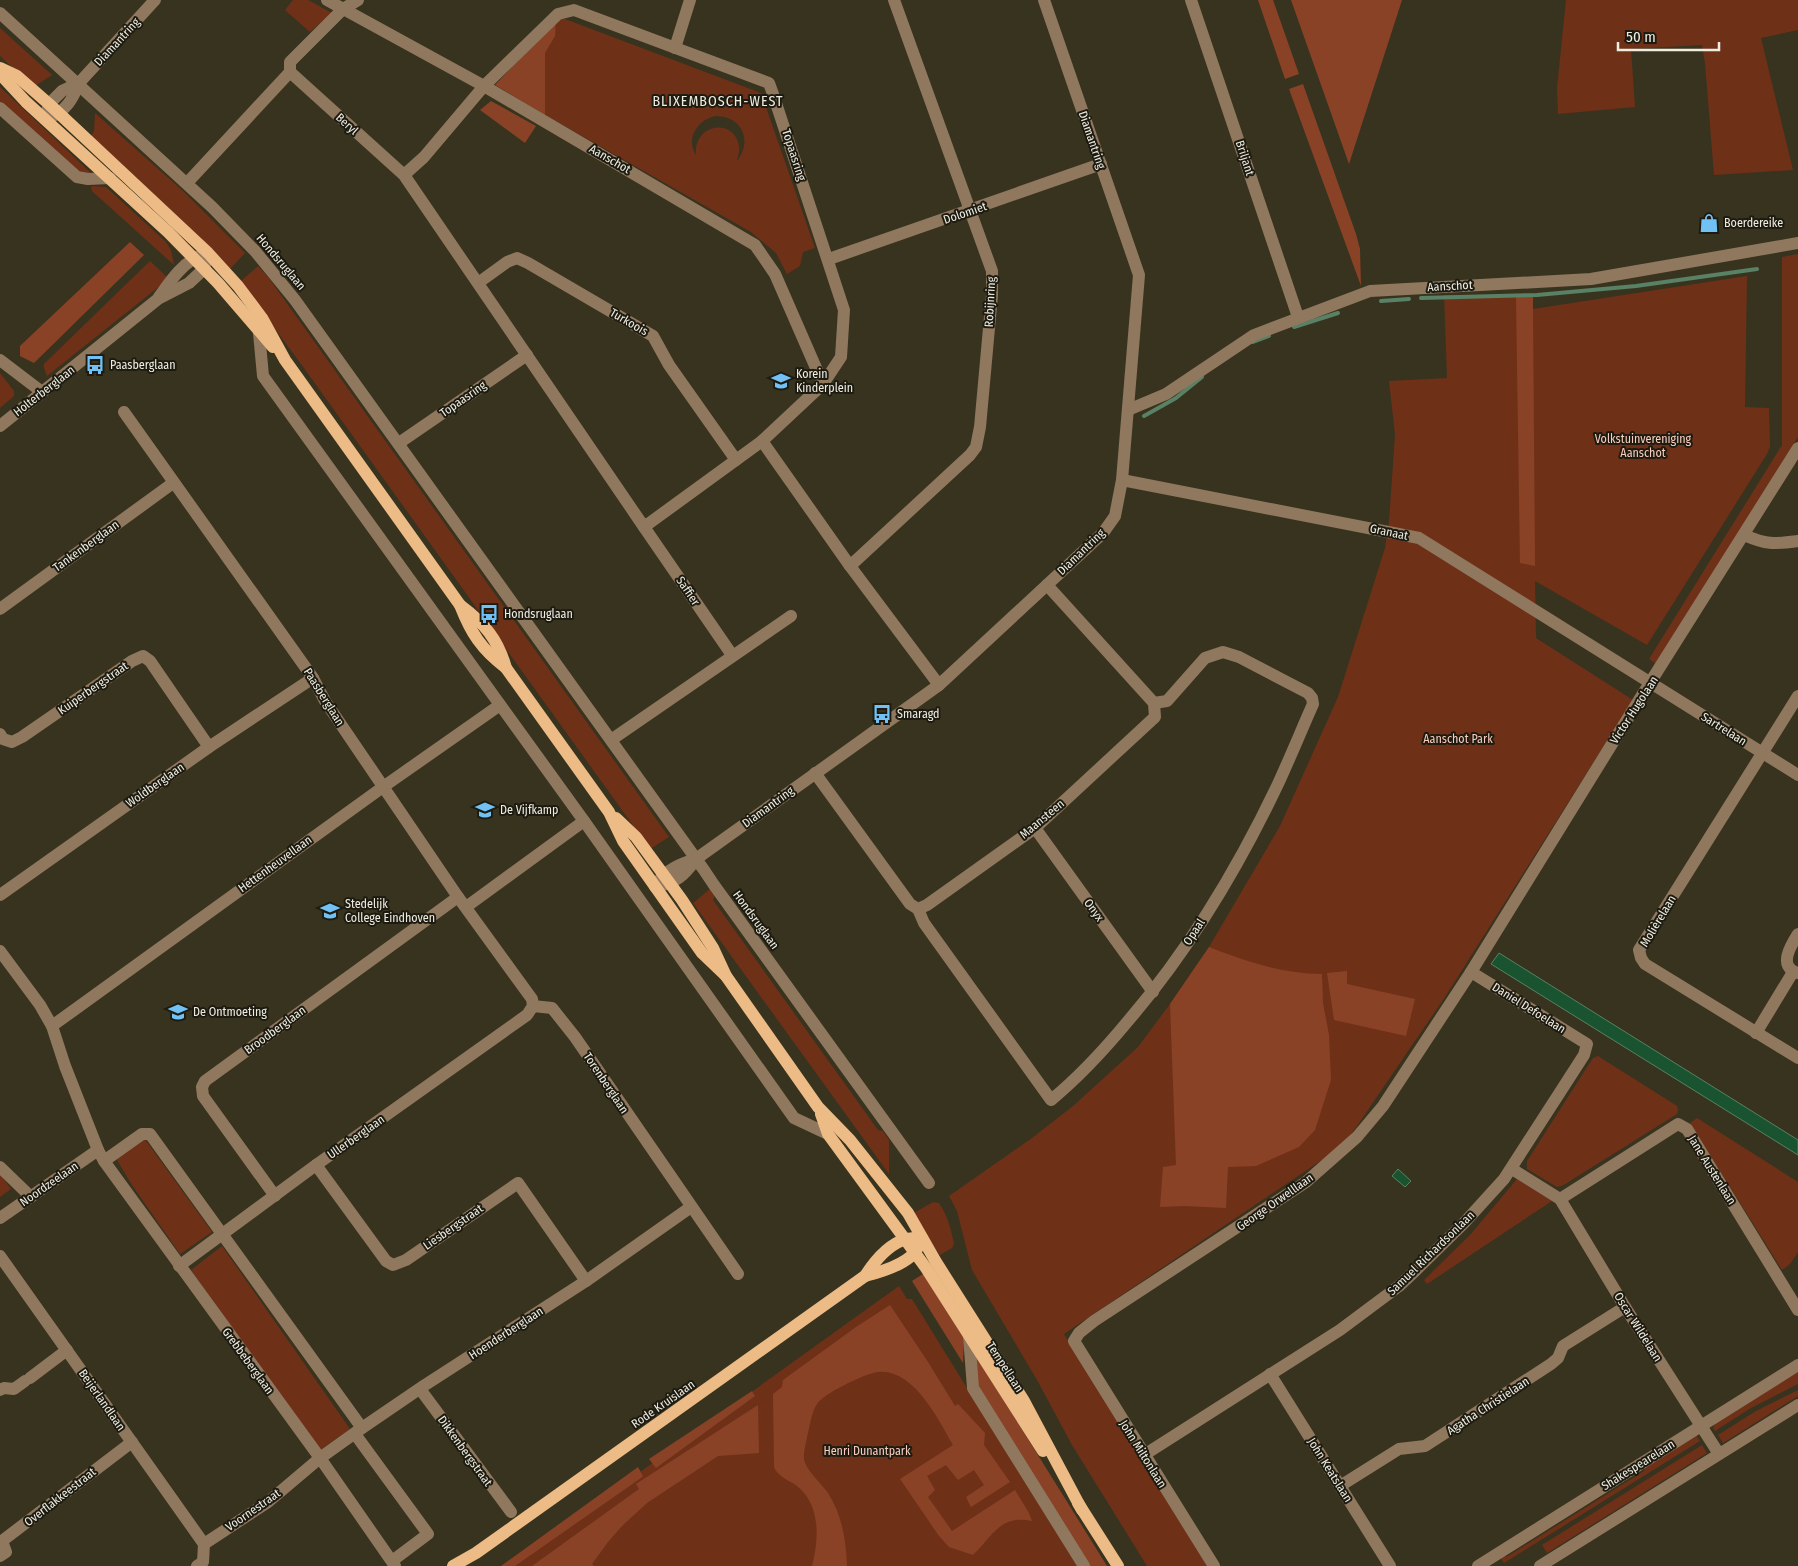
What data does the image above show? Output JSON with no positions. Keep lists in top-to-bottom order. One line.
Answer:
{"streets":{"main road":["Tempellaan","Rode Kruislaan"],"street":["Diamantring","Beryl","Topaasring","Briljant","Aanschot","Dolomiet","Hondsruglaan","Robijnring","Turkoois","Holterberglaan","Granaat","Tankenberglaan","Saffier","Kuiperbergstraat","Paasberglaan","Victor Hugolaan","Sartrelaan","Woldberglaan","Maansteen","Hettenheuvellaan","Onyx","Molièrelaan","Opaal","Daniel Defoelaan","Broodberglaan","Torenberglaan","Ullerberglaan","Jane Austenlaan","Noordzeelaan","George Orwelllaan","Liesbergstraat","Samuel Richardsonlaan","Oscar Wildelaan","Hoenderberglaan","Grebbeberglaan","Beijerlandlaan","Agatha Christielaan","Dikkenbergstraat","John Miltonlaan","Shakespearelaan","John Keatslaan","Overflakkeestraat","Voornestraat"]},"crossings":[["Diamantring","Aanschot"],["Diamantring","Dolomiet"],["Diamantring","Hondsruglaan"],["Diamantring","Granaat"],["Beryl","Topaasring"],["Topaasring","Aanschot"],["Topaasring","Dolomiet"],["Topaasring","Hondsruglaan"],["Topaasring","Turkoois"],["Topaasring","Saffier"],["Briljant","Aanschot"],["Dolomiet","Robijnring"],["Granaat","Victor Hugolaan"],["Granaat","Sartrelaan"],["Tankenberglaan","Paasberglaan"],["Kuiperbergstraat","Woldberglaan"],["Paasberglaan","Woldberglaan"],["Paasberglaan","Hettenheuvellaan"],["Victor Hugolaan","Sartrelaan"],["Victor Hugolaan","Daniel Defoelaan"],["Victor Hugolaan","George Orwelllaan"],["Sartrelaan","Molièrelaan"],["Maansteen","Onyx"],["Maansteen","Opaal"],["Hettenheuvellaan","Grebbeberglaan"],["Onyx","Opaal"],["Daniel Defoelaan","George Orwelllaan"],["Daniel Defoelaan","Samuel Richardsonlaan"],["Broodberglaan","Ullerberglaan"],["Torenberglaan","Ullerberglaan"],["Torenberglaan","Hoenderberglaan"],["Ullerberglaan","Liesbergstraat"],["Ullerberglaan","Grebbeberglaan"],["Jane Austenlaan","Oscar Wildelaan"],["Noordzeelaan","Grebbeberglaan"],["George Orwelllaan","John Miltonlaan"],["Liesbergstraat","Hoenderberglaan"],["Samuel Richardsonlaan","John Miltonlaan"],["Samuel Richardsonlaan","John Keatslaan"],["Oscar Wildelaan","Agatha Christielaan"],["Oscar Wildelaan","Shakespearelaan"],["Hoenderberglaan","Grebbeberglaan"],["Hoenderberglaan","Dikkenbergstraat"],["Hoenderberglaan","Voornestraat"],["Grebbeberglaan","Voornestraat"],["Tempellaan","Rode Kruislaan"],["Beijerlandlaan","Overflakkeestraat"],["Beijerlandlaan","Voornestraat"],["Agatha Christielaan","John Keatslaan"]],"districts":["BLIXEMBOSCH-WEST"],"parks":["Volkstuinvereniging Aanschot","Aanschot Park","Henri Dunantpark"],"places":{"shop":["Boerdereike"],"bus stop":["Paasberglaan","Hondsruglaan","Smaragd"],"school or university":["Korein Kinderplein","De Vijfkamp","Stedelijk College Eindhoven","De Ontmoeting"]},"scale_bar":"50 m"}
